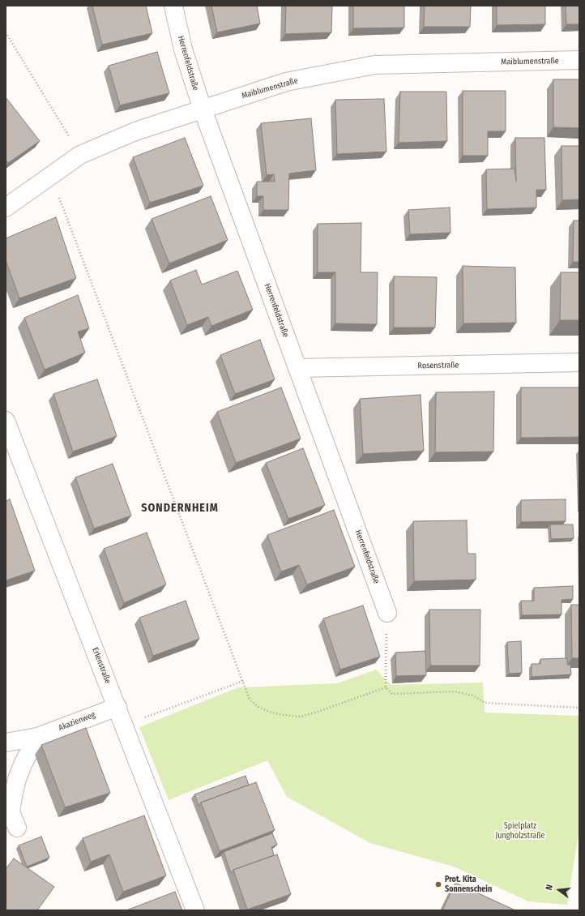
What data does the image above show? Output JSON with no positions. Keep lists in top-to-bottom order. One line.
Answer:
{"streets":{"street":["Maiblumenstraße","Herrenfeldstraße","Rosenstraße","Erlenstraße","Akazienweg"]},"crossings":[["Maiblumenstraße","Herrenfeldstraße"],["Herrenfeldstraße","Rosenstraße"],["Erlenstraße","Akazienweg"]],"districts":["SONDERNHEIM"],"parks":["Spielplatz Jungholzstraße"],"places":["Prot. Kita Sonnenschein"],"north":"left"}
